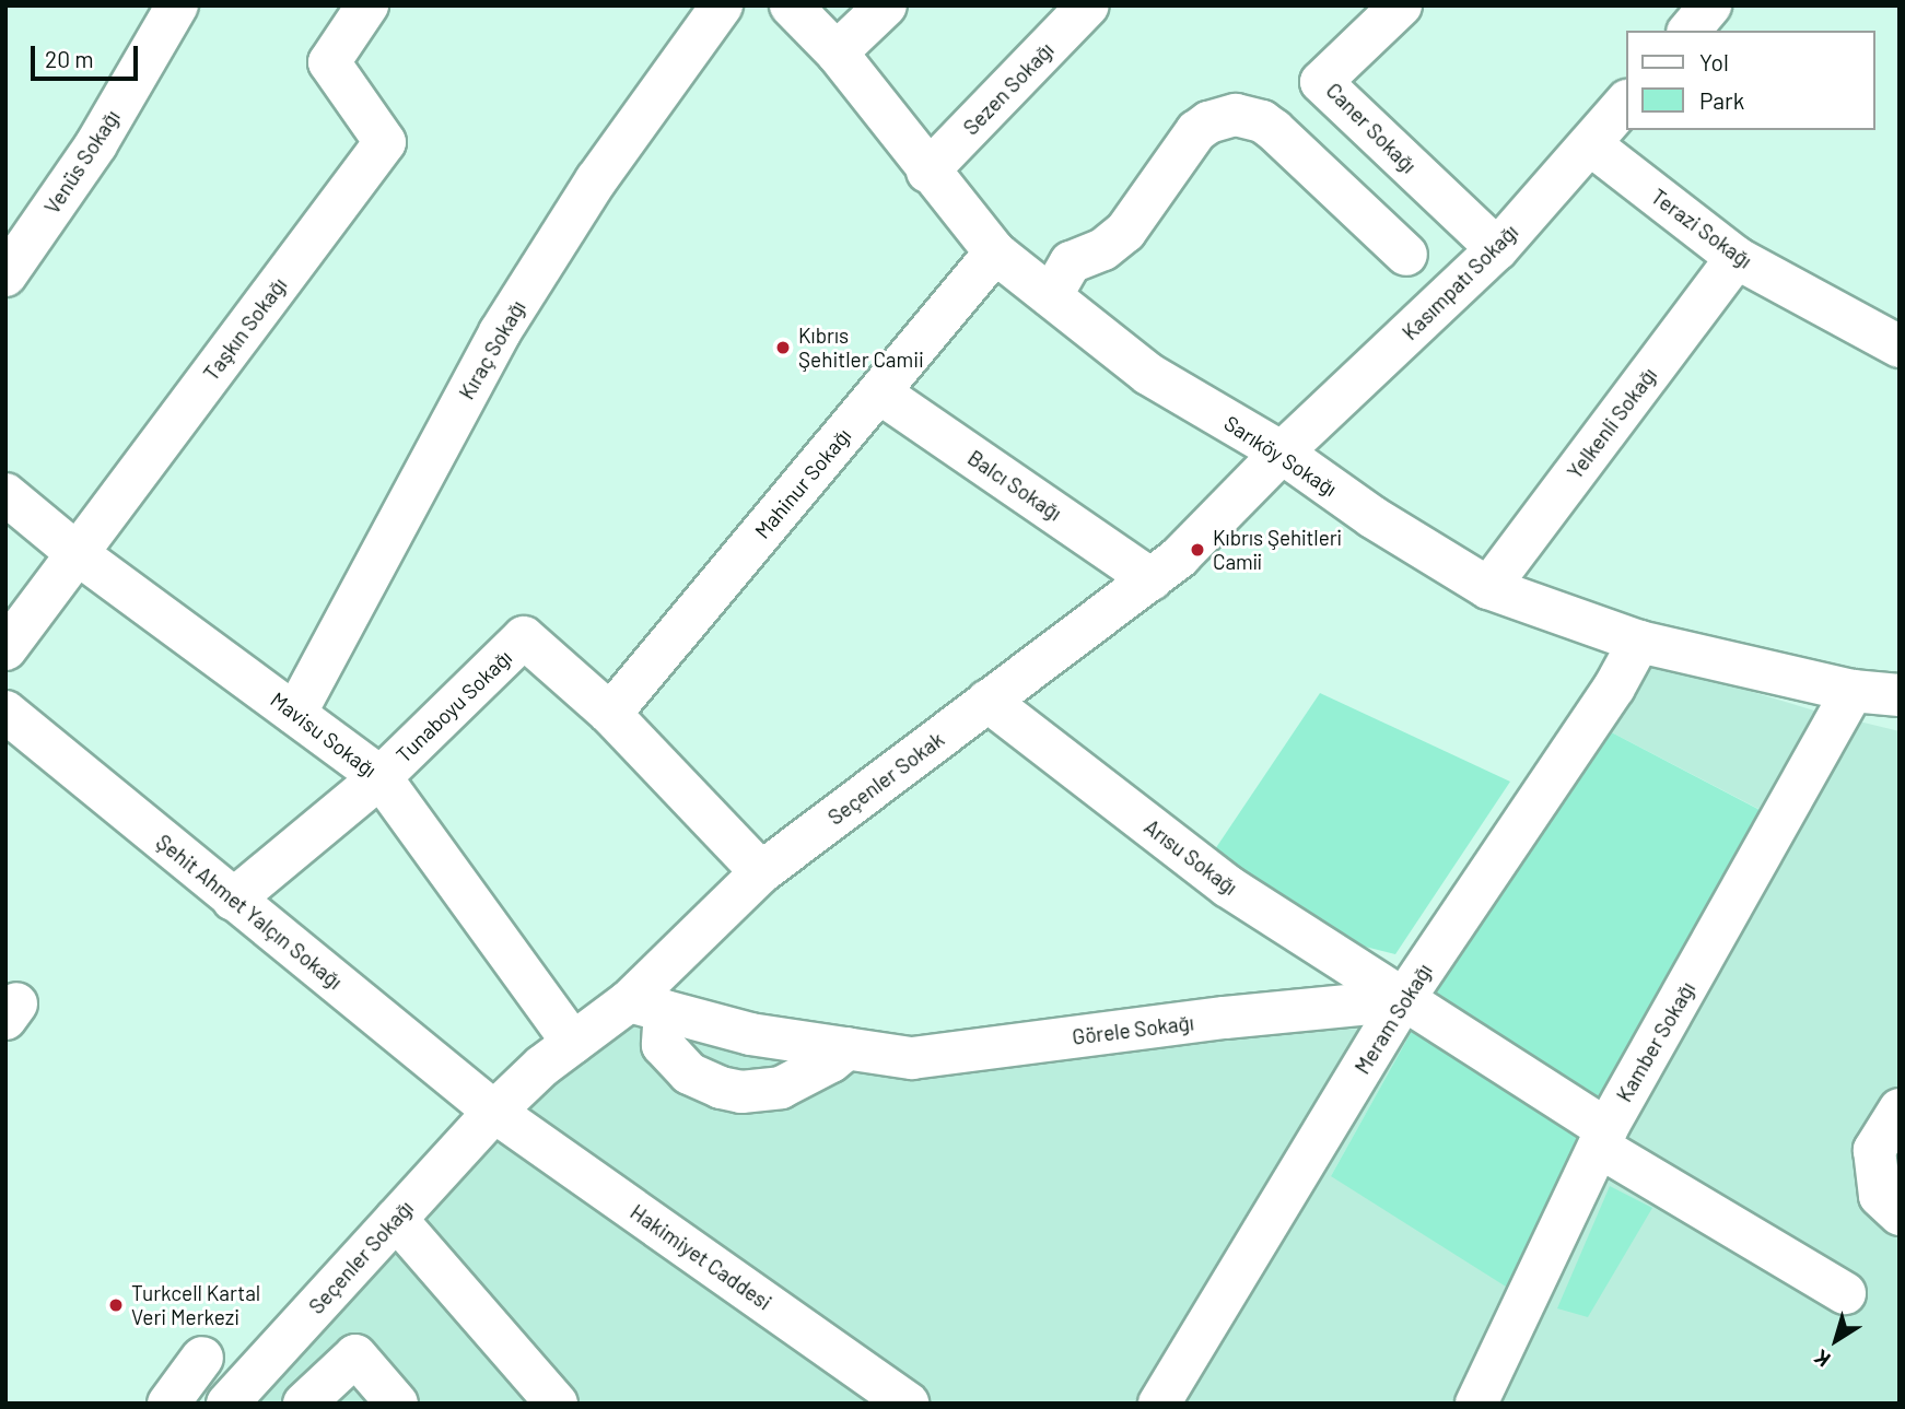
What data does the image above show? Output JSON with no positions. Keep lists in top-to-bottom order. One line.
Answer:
{"streets":{"street":["Sezen Sokağı","Caner Sokağı","Venüs Sokağı","Terazi Sokağı","Kasımpatı Sokağı","Taşkın Sokağı","Kıraç Sokağı","Yelkenli Sokağı","Sarıköy Sokağı","Mahinur Sokağı","Balcı Sokağı","Tunaboyu Sokağı","Mavisu Sokağı","Seçenler Sokak","Arısu Sokağı","Şehit Ahmet Yalçın Sokağı","Meram Sokağı","Görele Sokağı","Kamber Sokağı","Seçenler Sokağı","Hakimiyet Caddesi"]},"crossings":[["Sezen Sokağı","Sarıköy Sokağı"],["Caner Sokağı","Kasımpatı Sokağı"],["Terazi Sokağı","Kasımpatı Sokağı"],["Terazi Sokağı","Yelkenli Sokağı"],["Kasımpatı Sokağı","Sarıköy Sokağı"],["Kasımpatı Sokağı","Seçenler Sokak"],["Taşkın Sokağı","Mavisu Sokağı"],["Kıraç Sokağı","Mavisu Sokağı"],["Yelkenli Sokağı","Sarıköy Sokağı"],["Sarıköy Sokağı","Mahinur Sokağı"],["Sarıköy Sokağı","Seçenler Sokak"],["Sarıköy Sokağı","Meram Sokağı"],["Sarıköy Sokağı","Kamber Sokağı"],["Mahinur Sokağı","Balcı Sokağı"],["Mahinur Sokağı","Tunaboyu Sokağı"],["Balcı Sokağı","Seçenler Sokak"],["Tunaboyu Sokağı","Mavisu Sokağı"],["Tunaboyu Sokağı","Seçenler Sokak"],["Tunaboyu Sokağı","Şehit Ahmet Yalçın Sokağı"],["Mavisu Sokağı","Seçenler Sokak"],["Seçenler Sokak","Arısu Sokağı"],["Seçenler Sokak","Şehit Ahmet Yalçın Sokağı"],["Seçenler Sokak","Görele Sokağı"],["Seçenler Sokak","Seçenler Sokağı"],["Seçenler Sokak","Hakimiyet Caddesi"],["Arısu Sokağı","Meram Sokağı"],["Arısu Sokağı","Görele Sokağı"],["Şehit Ahmet Yalçın Sokağı","Seçenler Sokağı"],["Şehit Ahmet Yalçın Sokağı","Hakimiyet Caddesi"],["Meram Sokağı","Görele Sokağı"],["Seçenler Sokağı","Hakimiyet Caddesi"]],"places":["Kıbrıs Şehitler Camii","Kıbrıs Şehi̇tleri̇ Cami̇i̇","Turkcell Kartal Veri Merkezi"],"legend":["Yol","Park"],"scale_bar":"20 m","north":"bottom left"}
